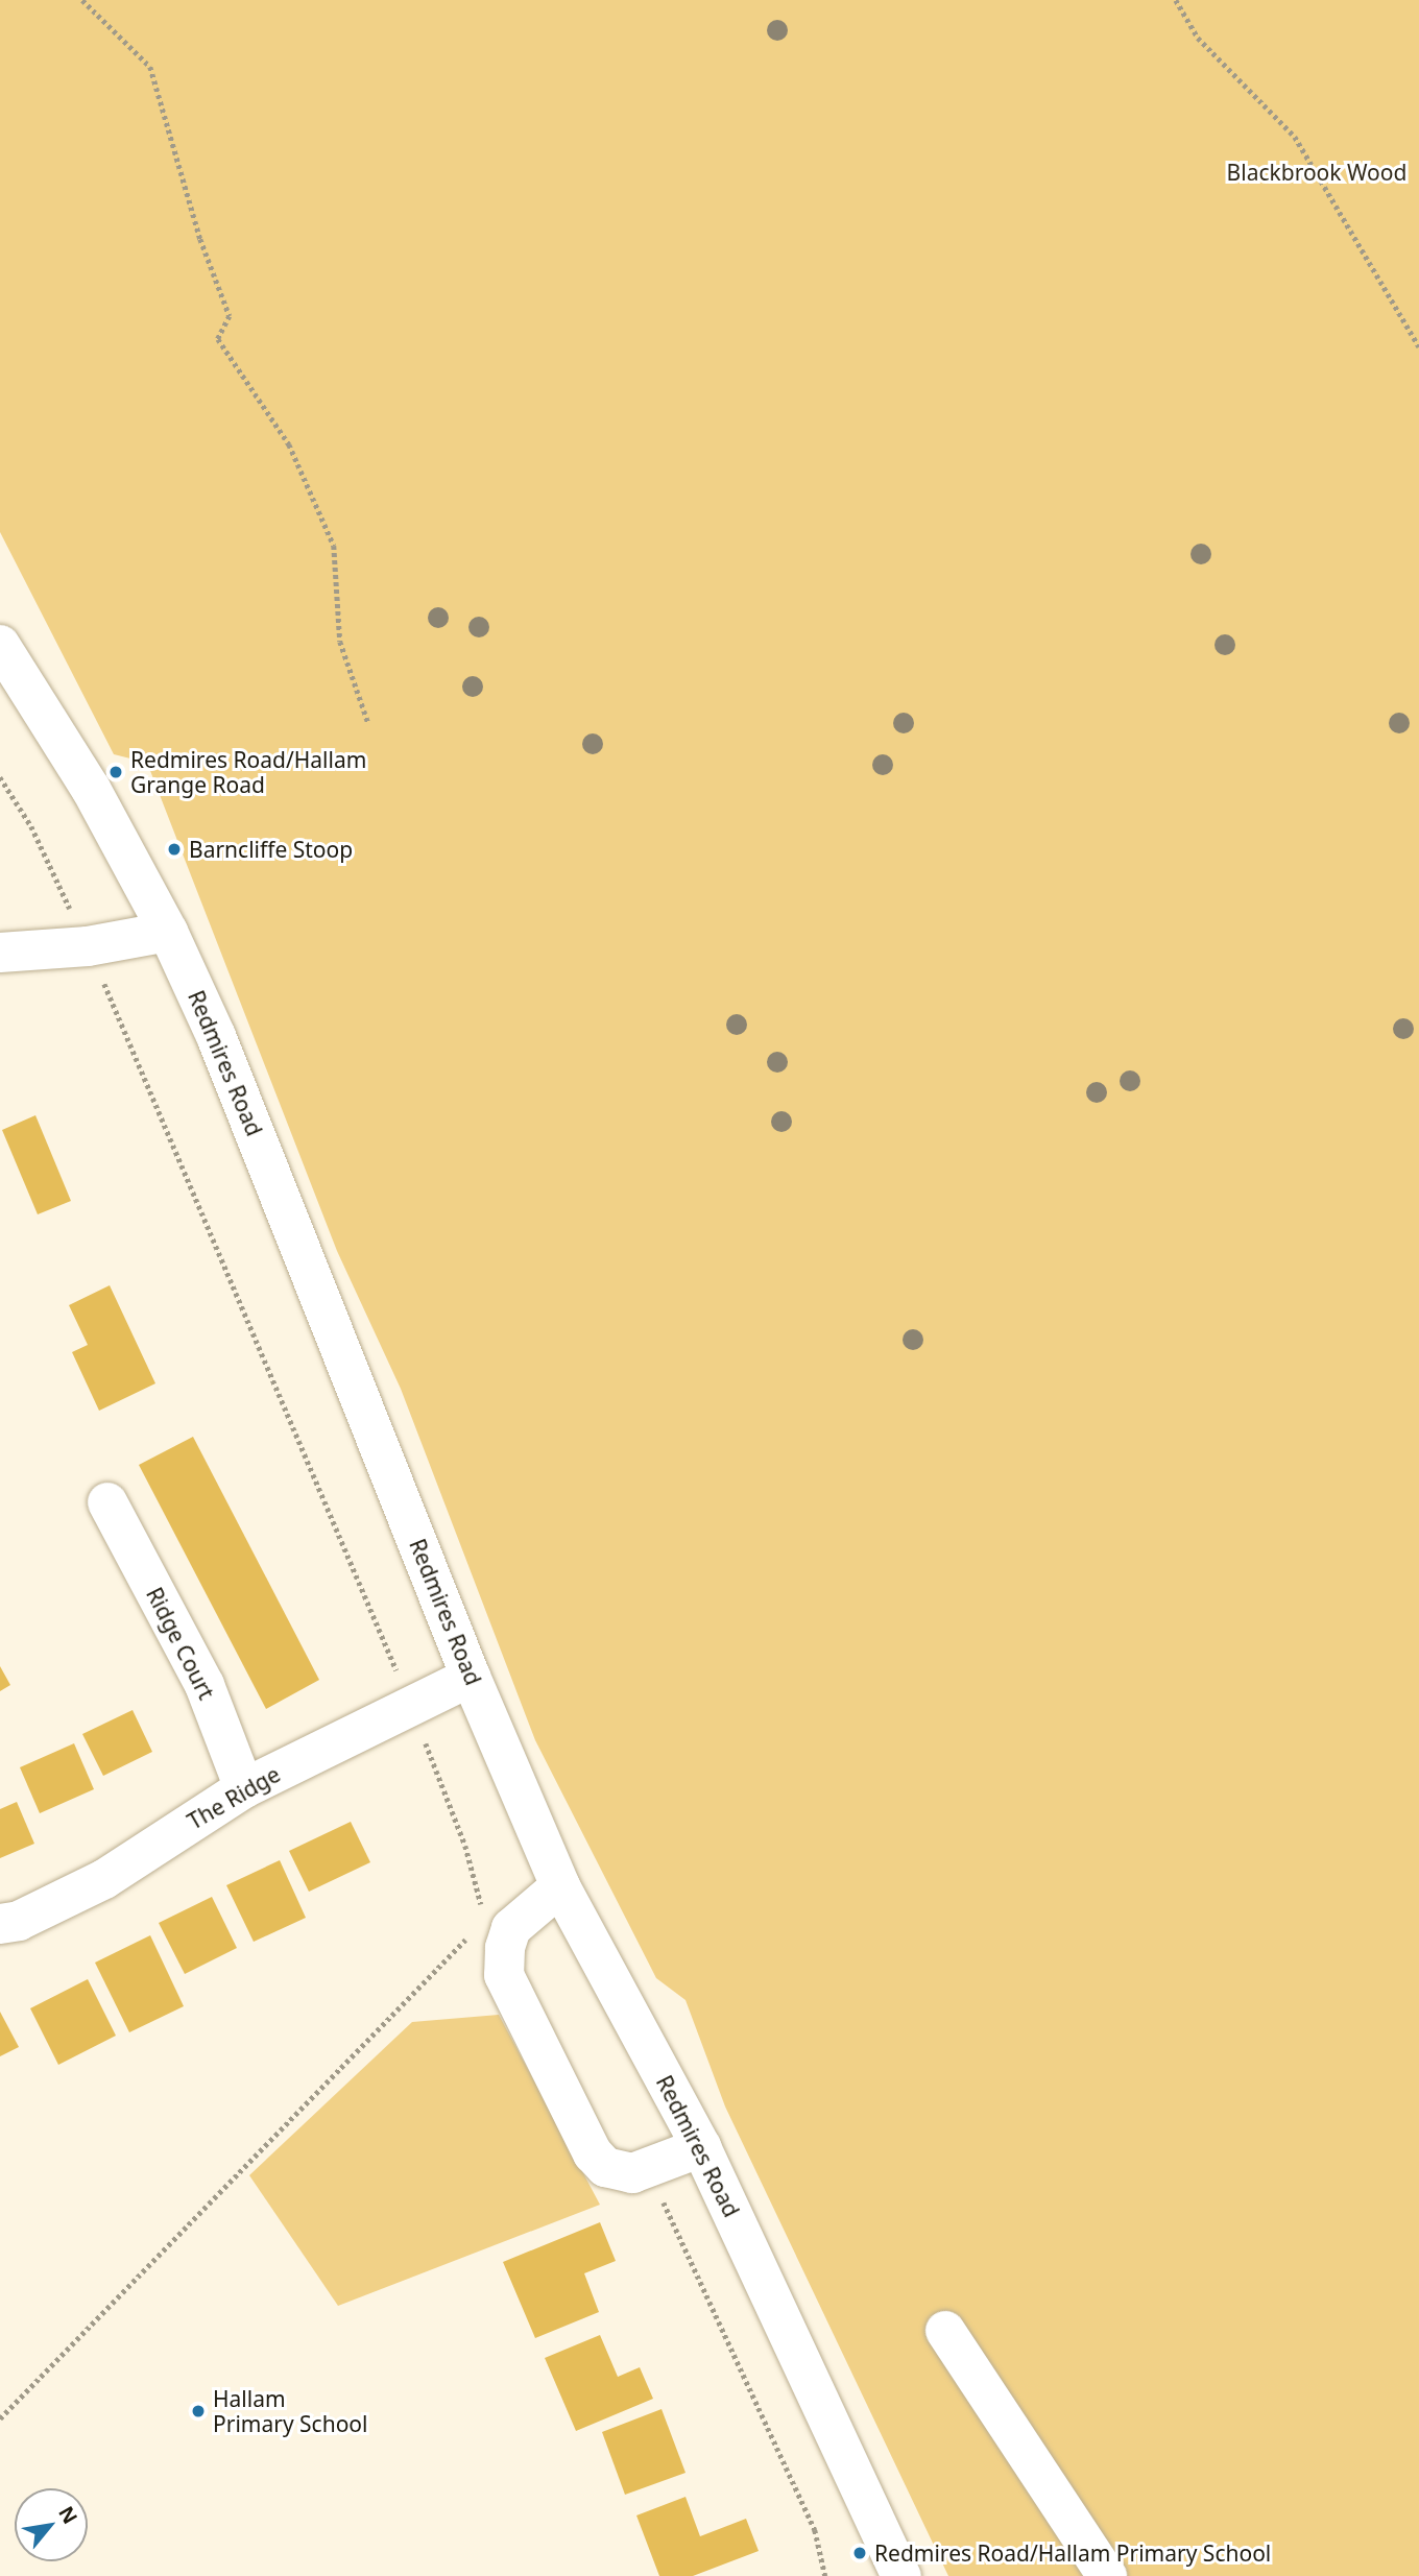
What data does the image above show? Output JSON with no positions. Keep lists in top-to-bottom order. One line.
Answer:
{"streets":{"street":["Redmires Road","Ridge Court","The Ridge"]},"crossings":[["Redmires Road","The Ridge"],["Ridge Court","The Ridge"]],"parks":["Blackbrook Wood"],"places":["Redmires Road/Hallam Grange Road","Barncliffe Stoop","Hallam Primary School","Redmires Road/Hallam Primary School"],"north":"top right"}
